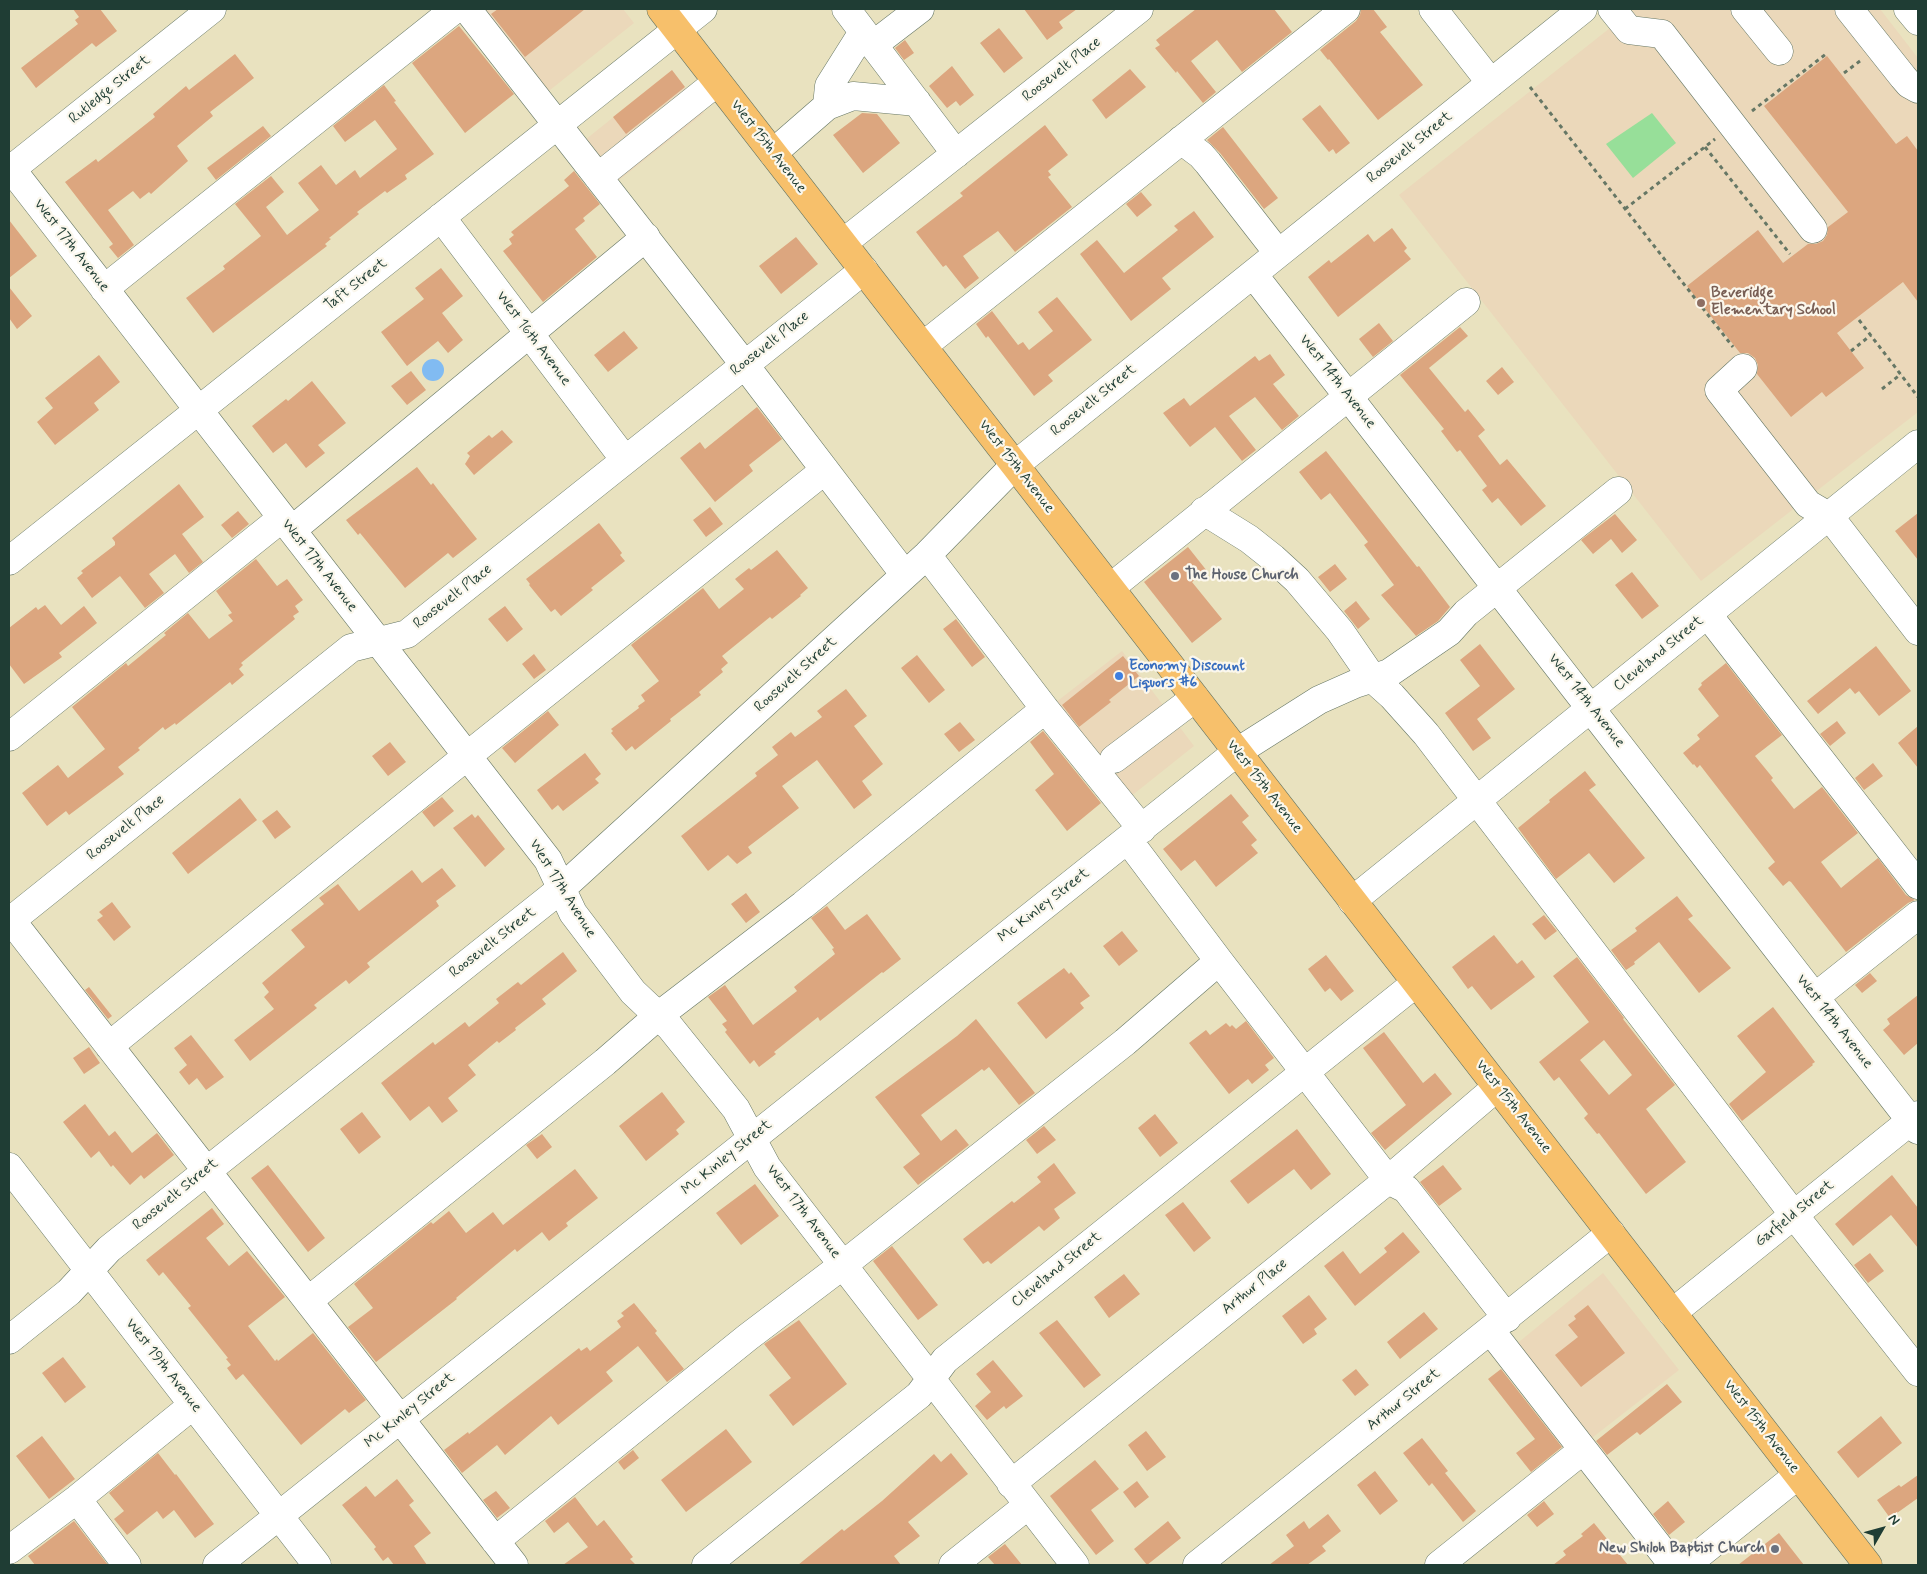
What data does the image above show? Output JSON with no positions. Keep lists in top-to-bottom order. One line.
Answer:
{"streets":{"main road":["West 15th Avenue"],"street":["Roosevelt Place","Rutledge Street","Roosevelt Street","West 17th Avenue","Taft Street","West 16th Avenue","West 14th Avenue","Cleveland Street","Mc Kinley Street","Garfield Street","Arthur Place","West 19th Avenue","Arthur Street"]},"crossings":[["Roosevelt Place","West 15th Avenue"],["Roosevelt Place","West 17th Avenue"],["Roosevelt Place","West 16th Avenue"],["Rutledge Street","West 17th Avenue"],["West 15th Avenue","Roosevelt Street"],["West 15th Avenue","Taft Street"],["West 15th Avenue","Cleveland Street"],["West 15th Avenue","Mc Kinley Street"],["West 15th Avenue","Garfield Street"],["West 15th Avenue","Arthur Place"],["West 15th Avenue","Arthur Street"],["Roosevelt Street","West 17th Avenue"],["Roosevelt Street","West 14th Avenue"],["Roosevelt Street","West 19th Avenue"],["West 17th Avenue","Taft Street"],["West 17th Avenue","Cleveland Street"],["West 17th Avenue","Mc Kinley Street"],["West 17th Avenue","Arthur Place"],["Taft Street","West 16th Avenue"],["West 14th Avenue","Cleveland Street"],["West 14th Avenue","Mc Kinley Street"],["West 14th Avenue","Garfield Street"],["Mc Kinley Street","West 19th Avenue"]],"places":["Beveridge Elementary School","The House Church","Economy Discount Liquors #6","New Shiloh Baptist Church"],"north":"top right"}
